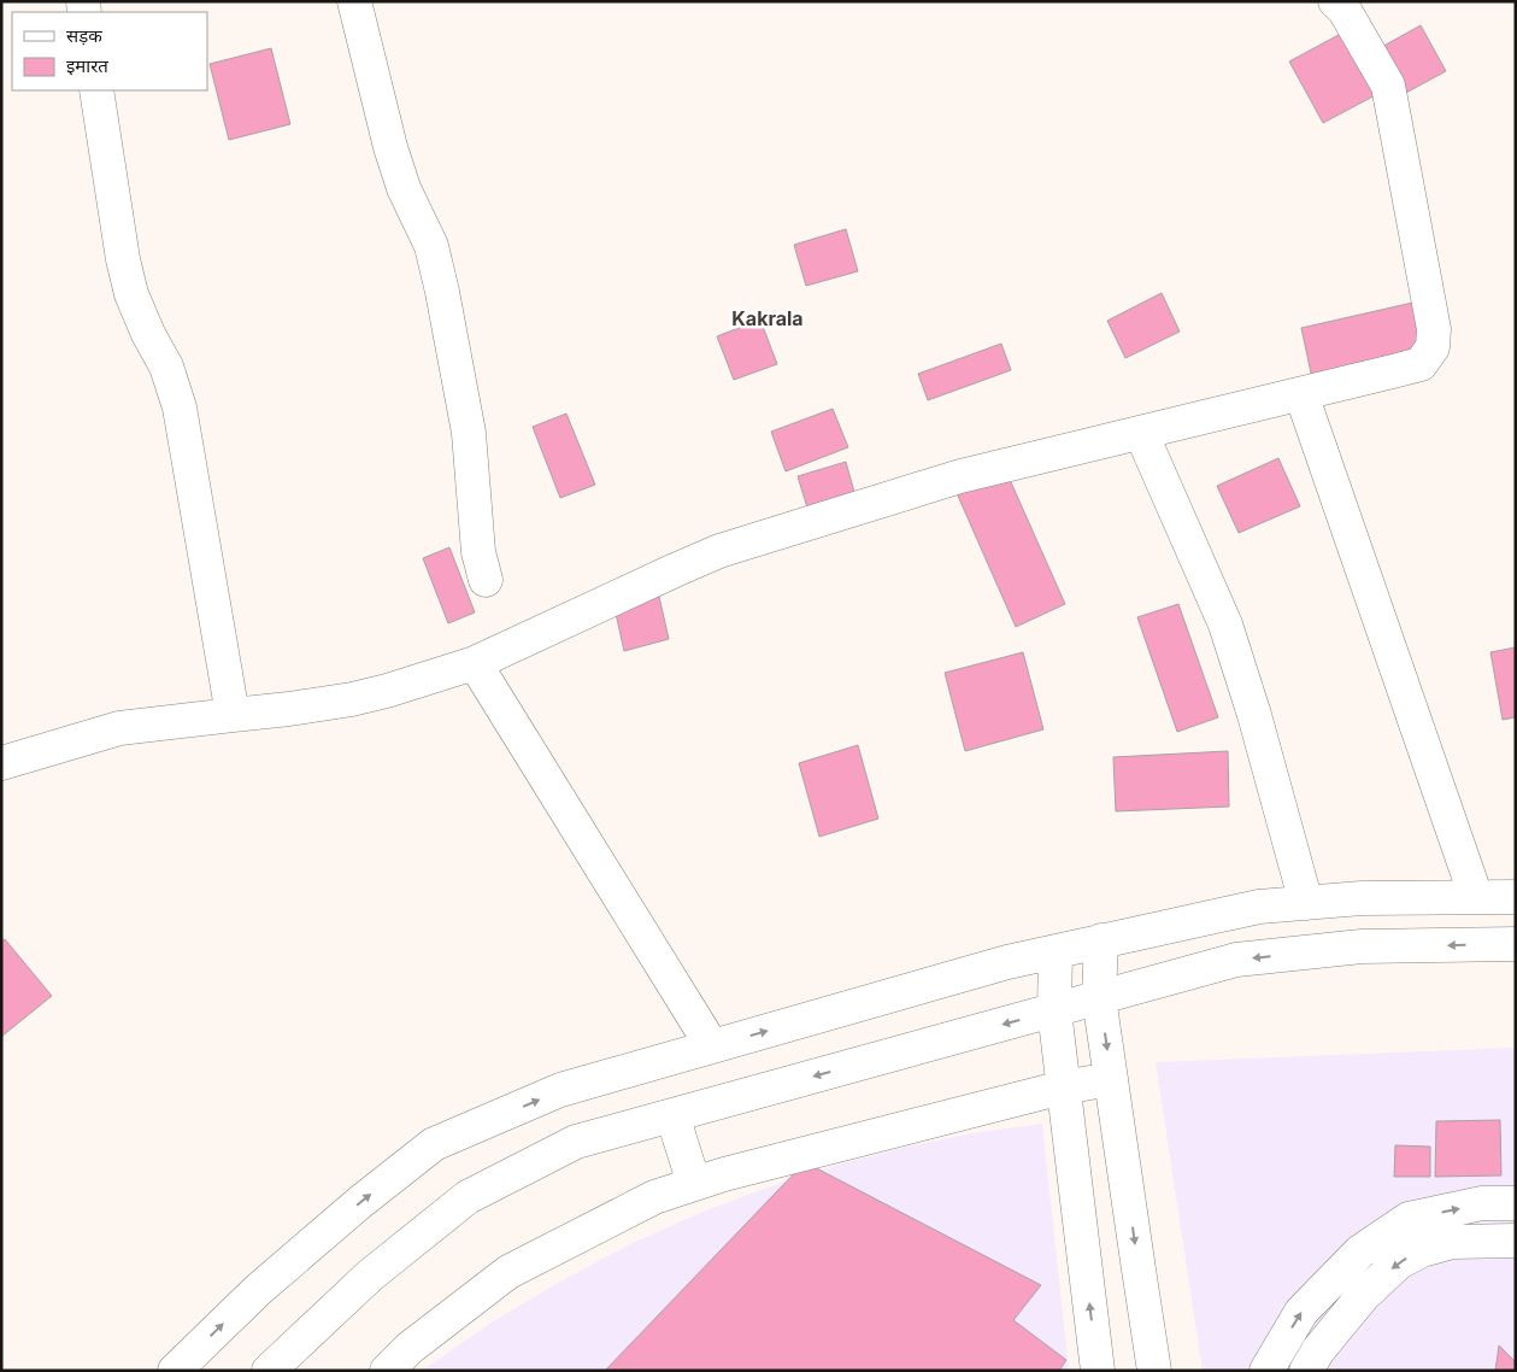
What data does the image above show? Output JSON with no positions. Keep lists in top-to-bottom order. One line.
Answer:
{"districts":["Kakrala"],"legend":["सड़क","इमारत"]}
